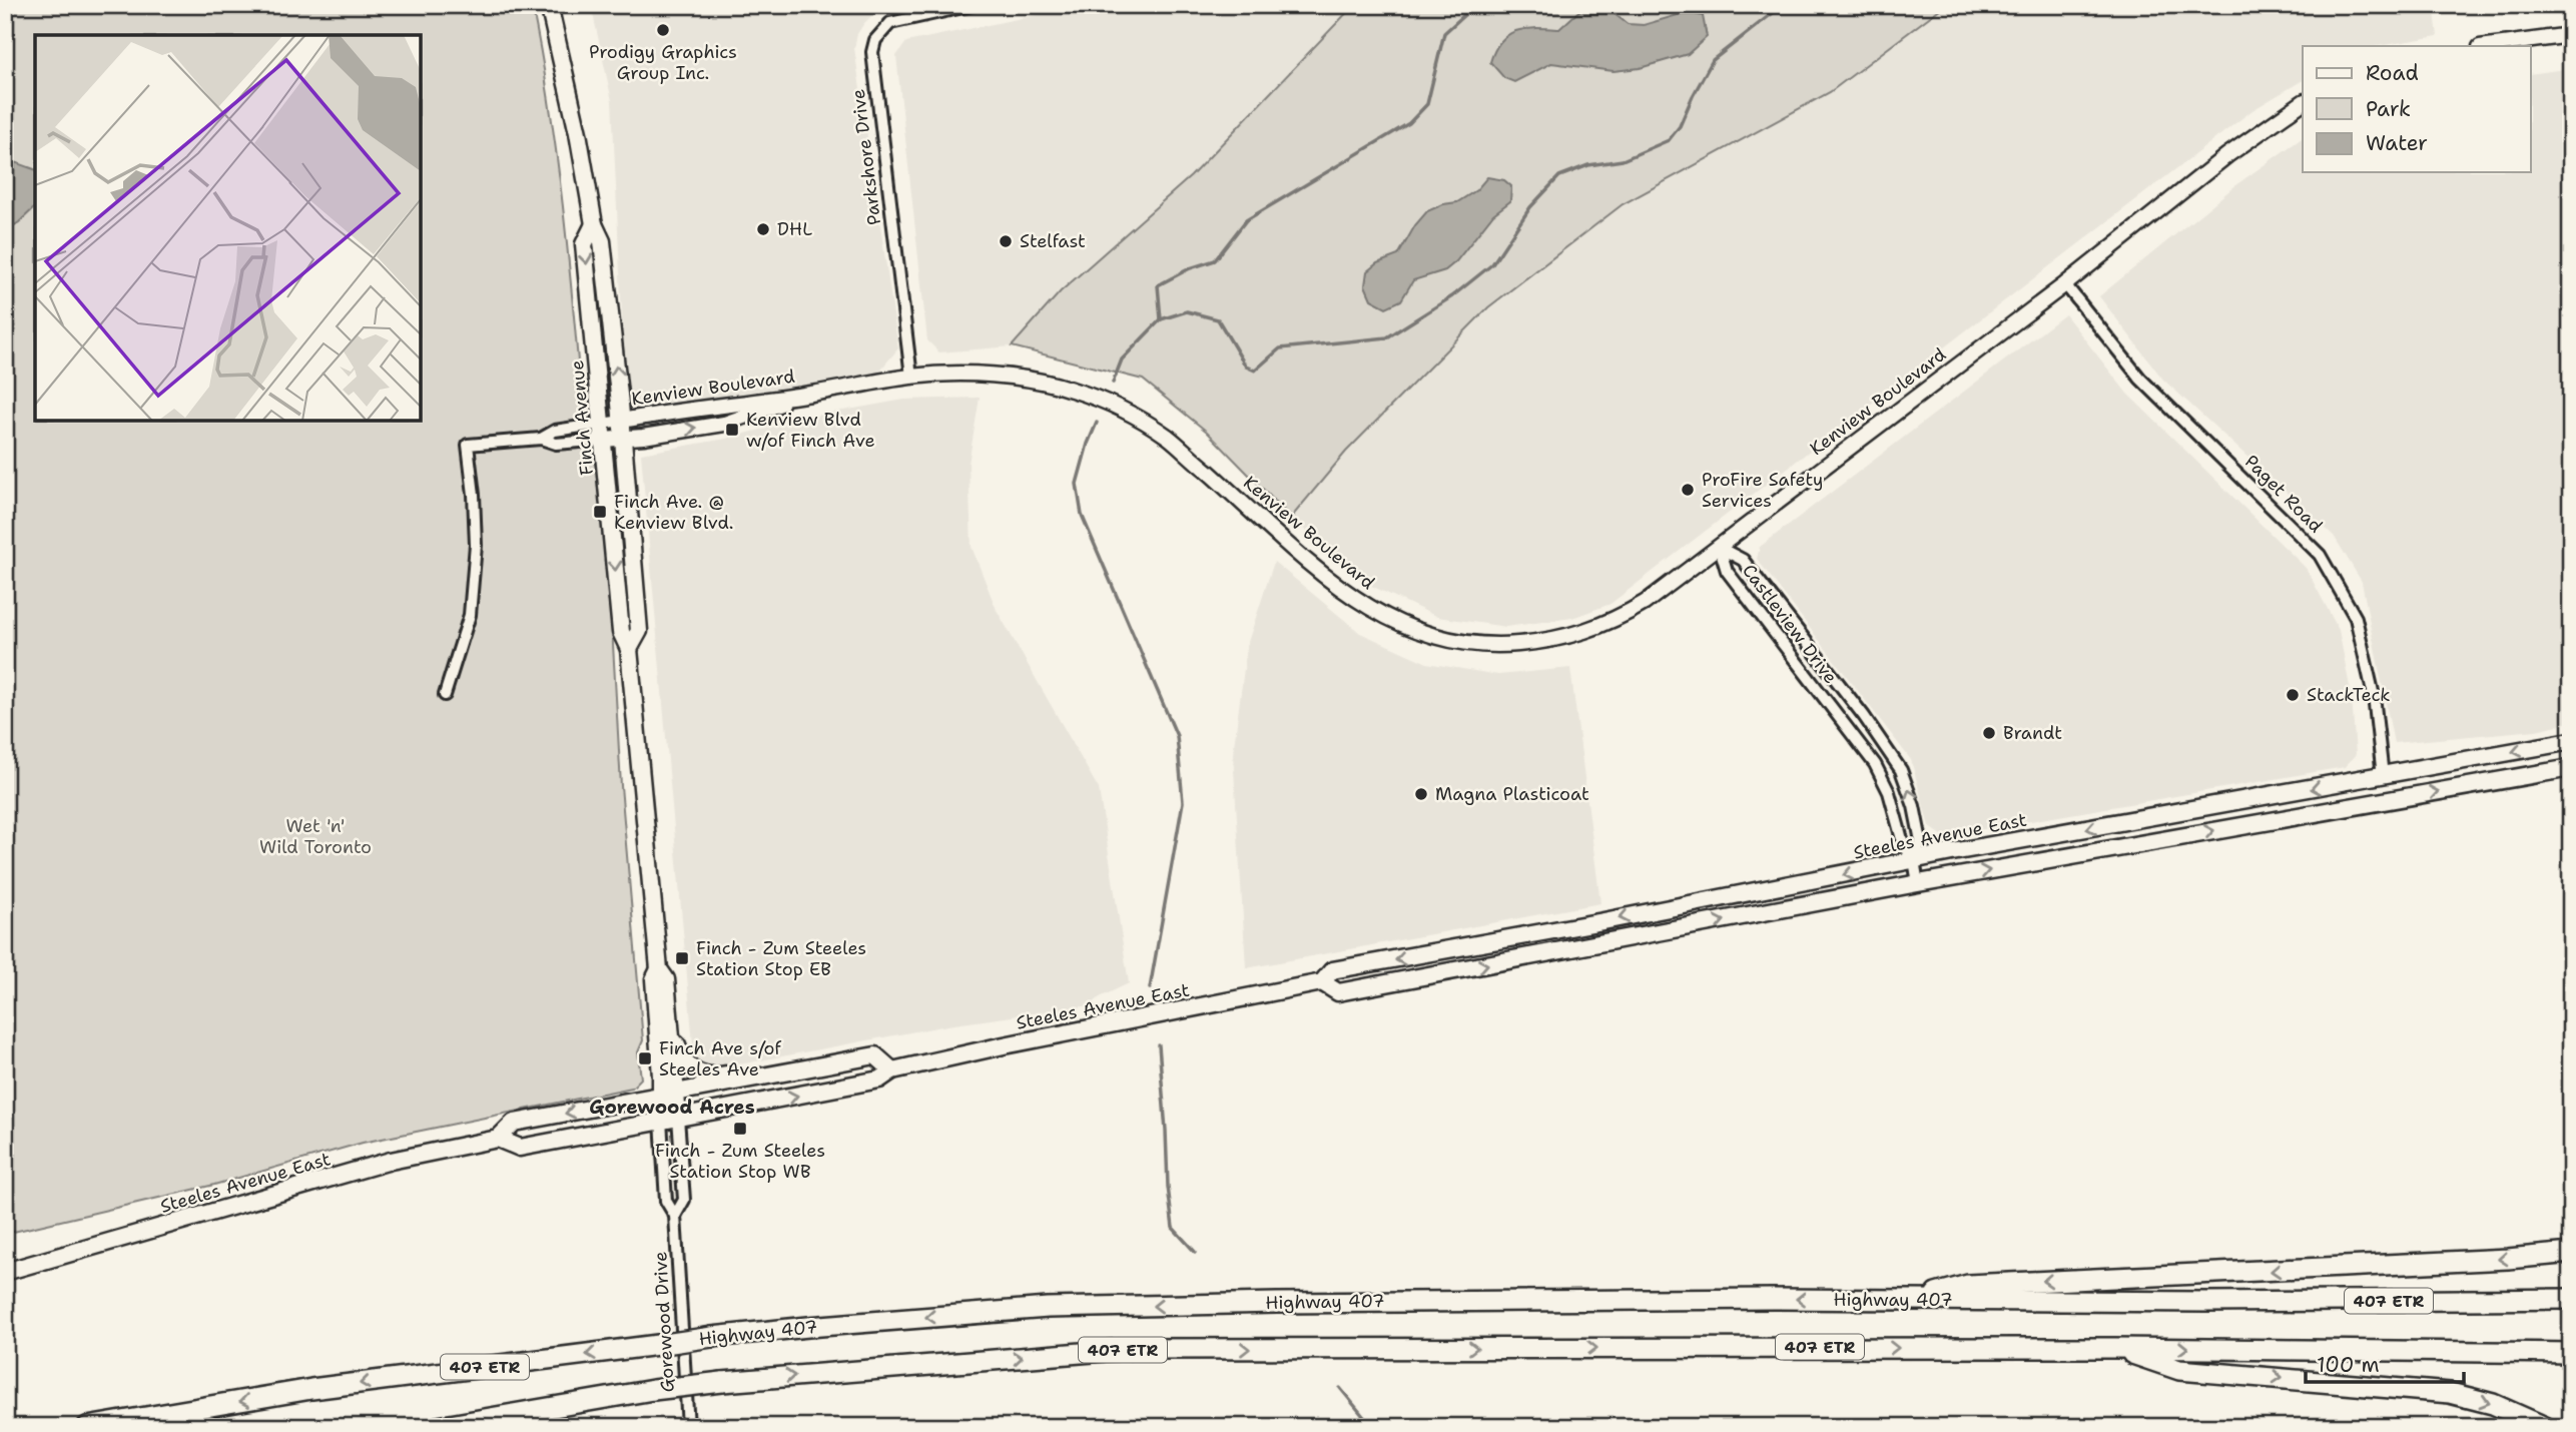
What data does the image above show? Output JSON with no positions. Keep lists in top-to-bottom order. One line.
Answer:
{"streets":{"highway":["Highway 407","407 ETR"],"main road":["Finch Avenue","Steeles Avenue East"],"street":["Parkshore Drive","Kenview Boulevard","Paget Road","Castleview Drive","Gorewood Drive"]},"crossings":[["Parkshore Drive","Kenview Boulevard"],["Kenview Boulevard","Finch Avenue"],["Kenview Boulevard","Paget Road"],["Kenview Boulevard","Castleview Drive"],["Finch Avenue","Steeles Avenue East"],["Finch Avenue","Gorewood Drive"],["Paget Road","Steeles Avenue East"],["Castleview Drive","Steeles Avenue East"],["Steeles Avenue East","Gorewood Drive"]],"districts":["Gorewood Acres"],"parks":["Wet 'n' Wild Toronto"],"places":{"other":["Prodigy Graphics Group Inc.","DHL","Stelfast","ProFire Safety Services","StackTeck","Brandt","Magna Plasticoat"],"transit":["Kenview Blvd w/of Finch Ave","Finch Ave. @ Kenview Blvd.","Finch - Zum Steeles Station Stop EB","Finch Ave s/of Steeles Ave","Finch - Zum Steeles Station Stop WB"]},"legend":["Road","Park","Water"],"scale_bar":"100 m"}
